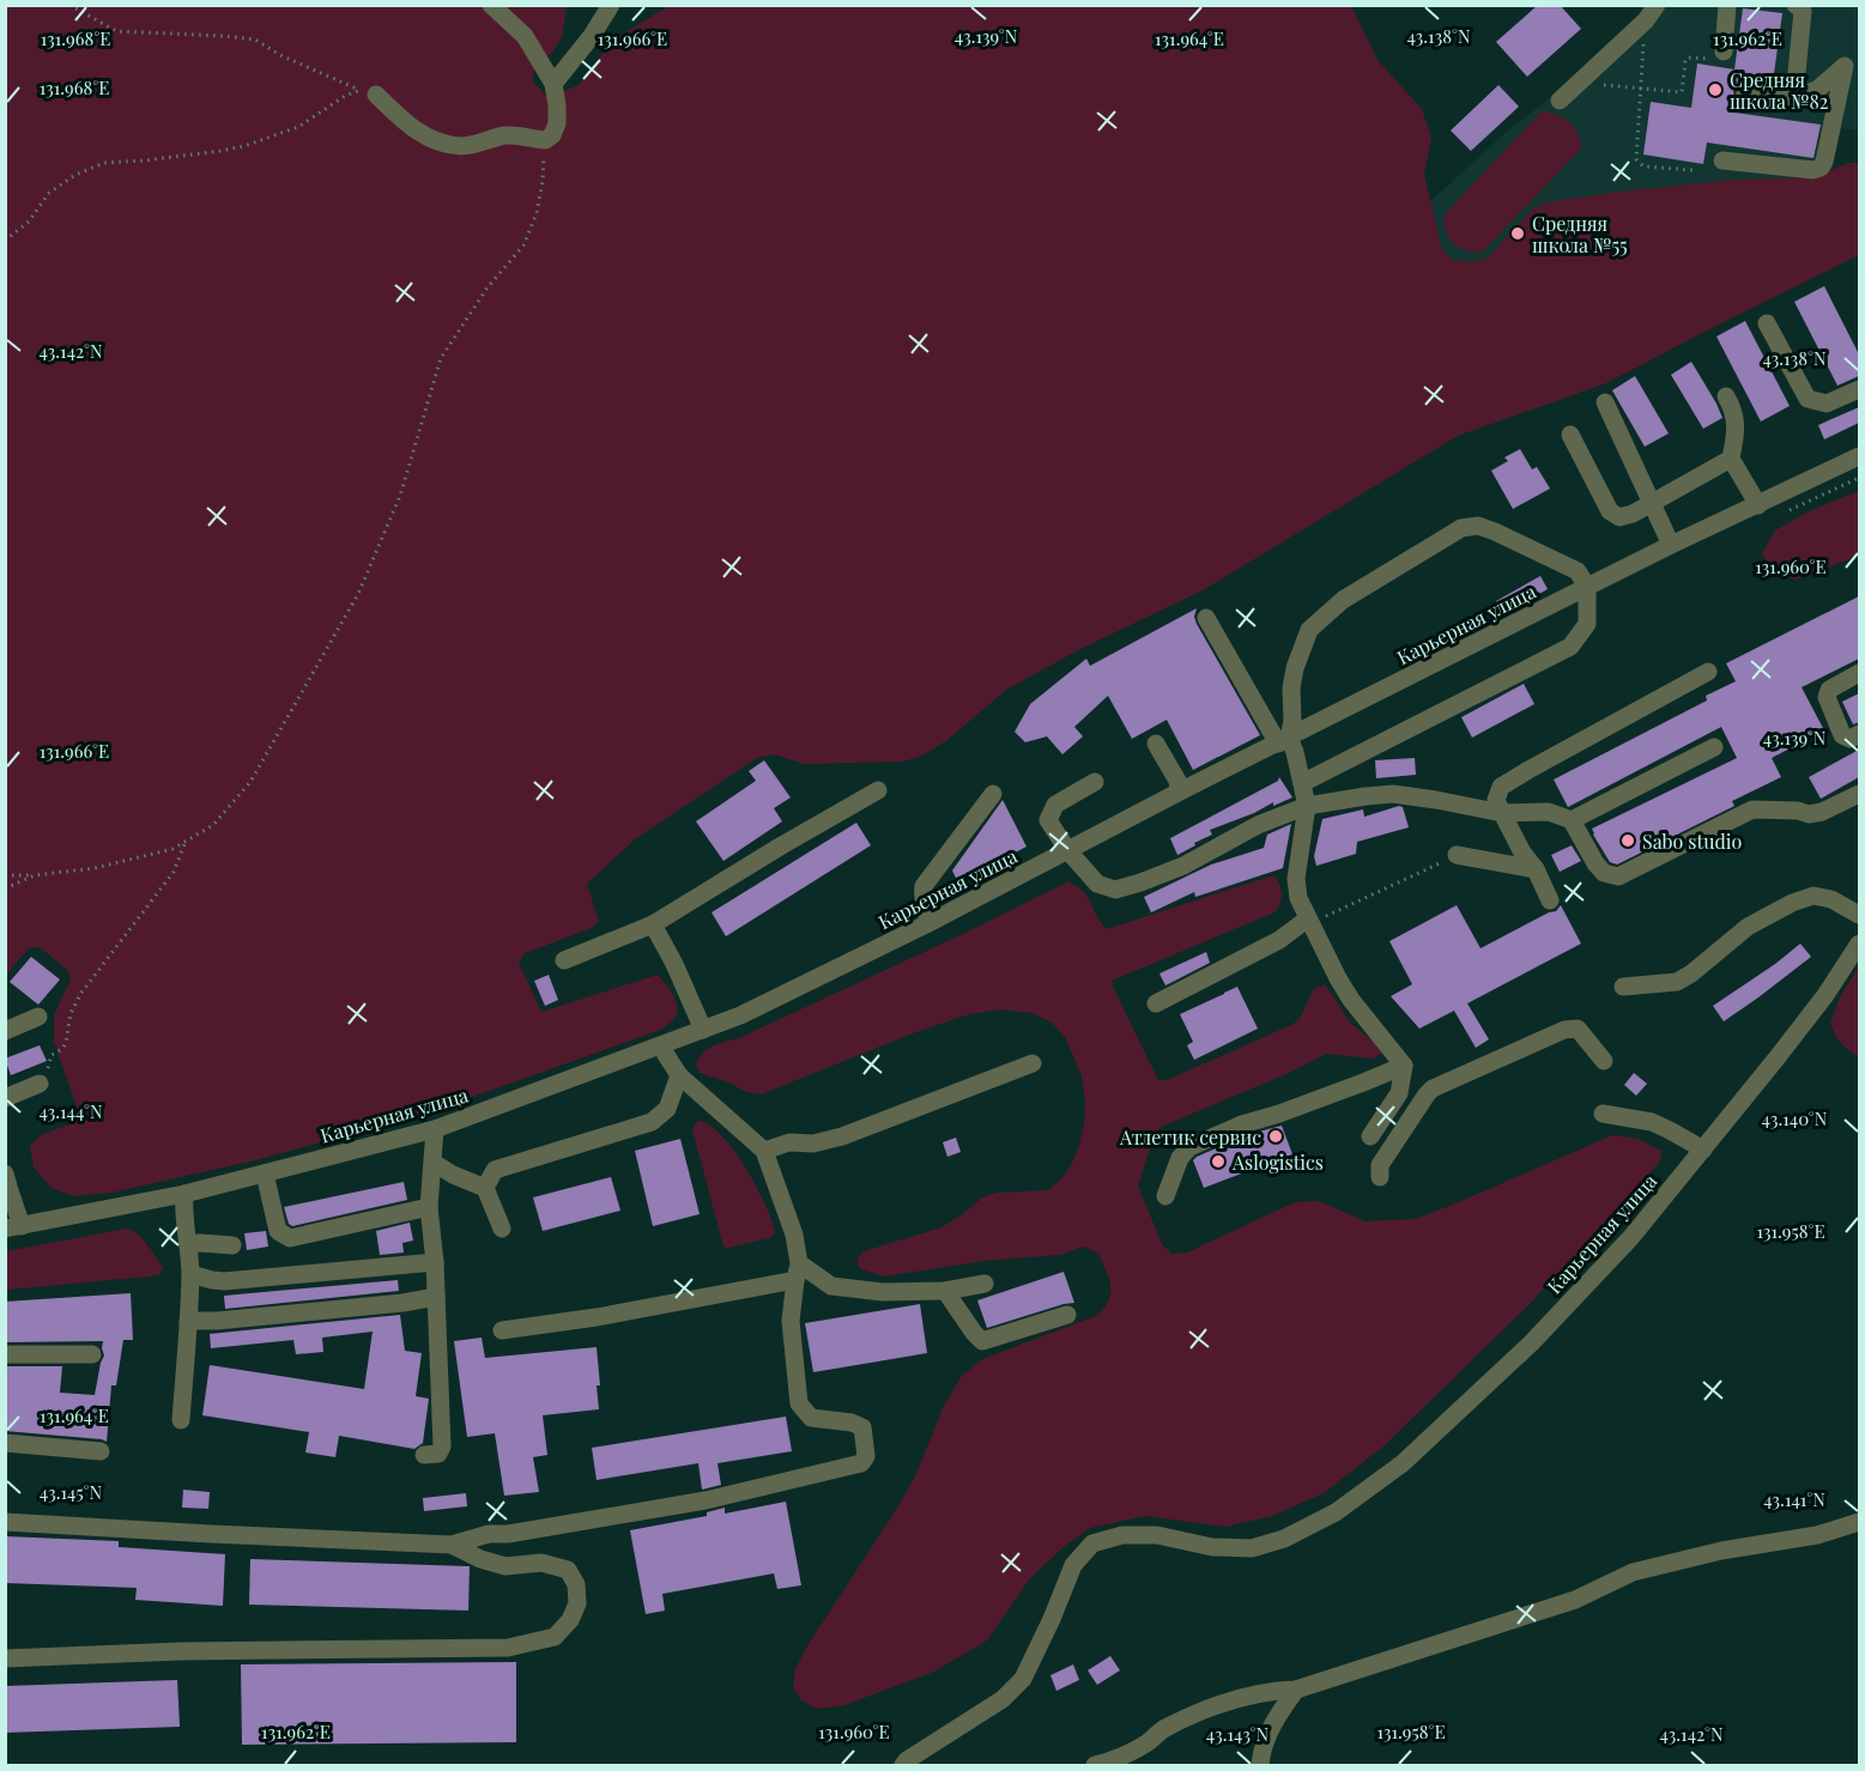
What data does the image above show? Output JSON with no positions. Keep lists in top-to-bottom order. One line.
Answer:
{"streets":{"street":["Карьерная улица"]},"places":["Средняя школа №82","Средняя школа №55","Sabo studio","Атлетик сервис","Aslogistics"],"coordinates":["43.139°N","43.138°N","131.968°E","131.966°E","131.964°E","131.962°E","43.142°N","131.960°E","43.144°N","43.140°N","131.958°E","43.145°N","43.141°N","43.143°N"]}
